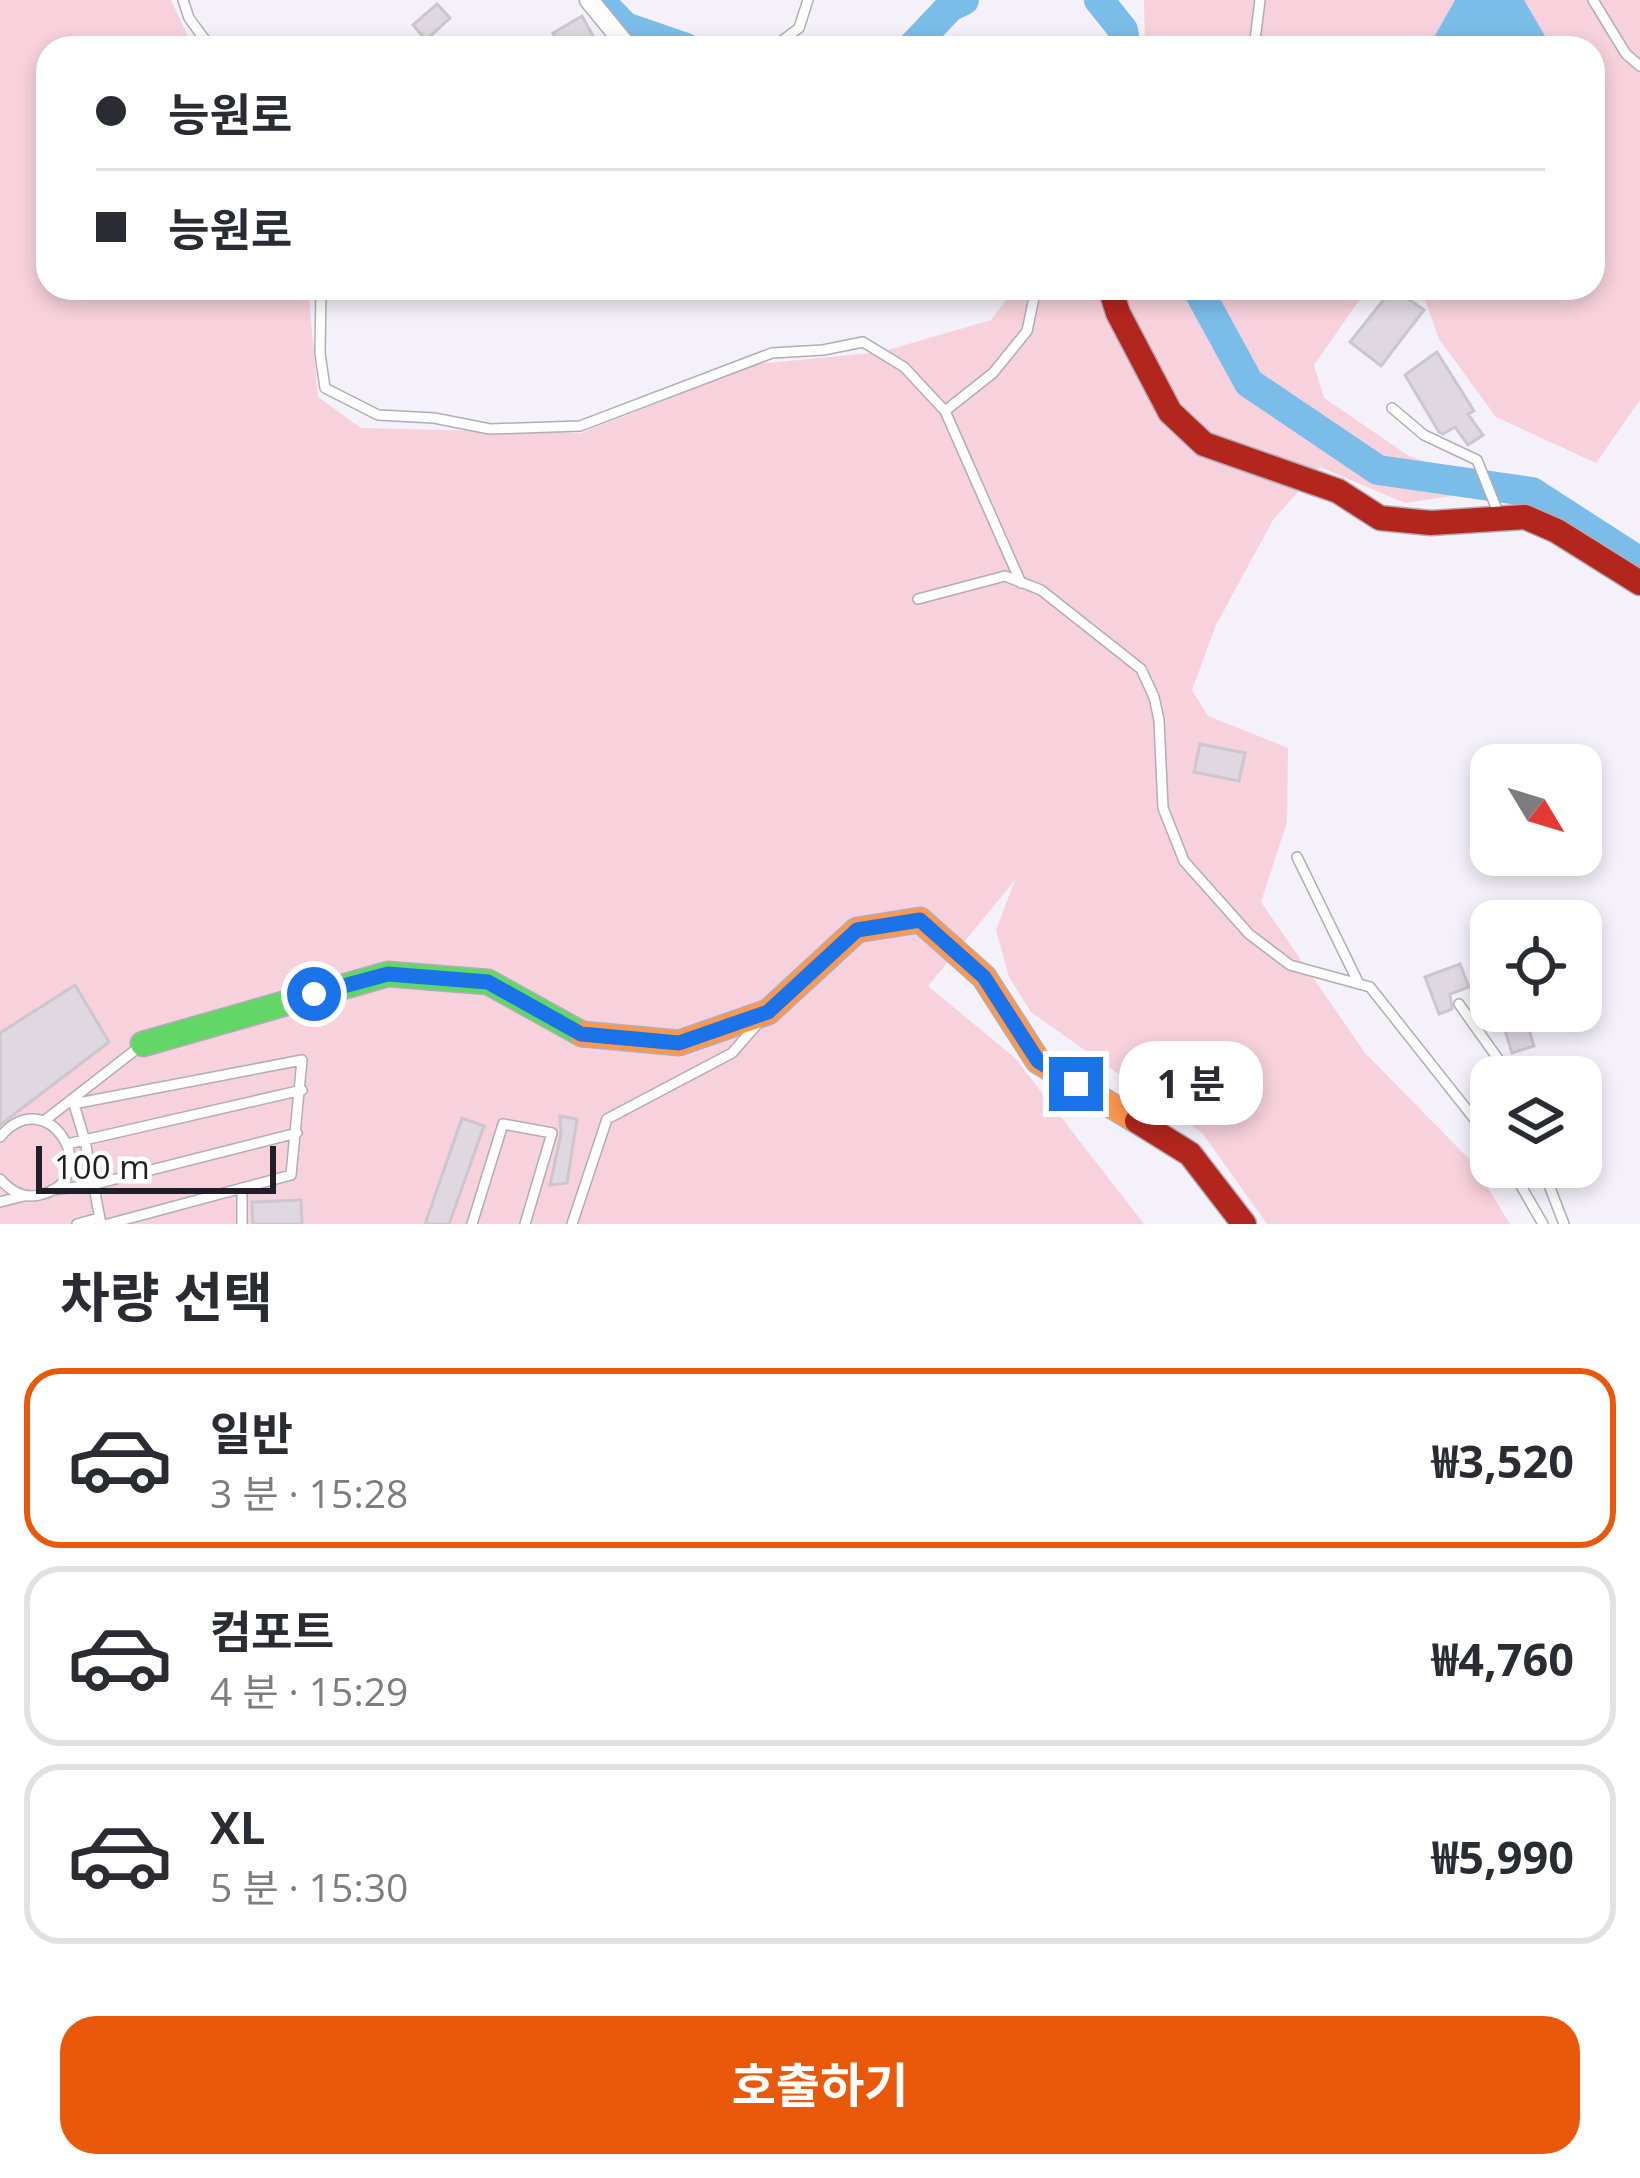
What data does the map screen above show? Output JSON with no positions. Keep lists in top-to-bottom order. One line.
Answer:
{"scale_bar":"100 m","north":"bottom right","page":{"banner":["능원로","능원로"],"bubble":"1 분","scale":"100 m","heading":"차량 선택","list":[{"name":"일반","note":"3 분 · 15:28","value":"₩3,520"},{"name":"컴포트","note":"4 분 · 15:29","value":"₩4,760"},{"name":"XL","note":"5 분 · 15:30","value":"₩5,990"}],"buttons":"호출하기"}}
